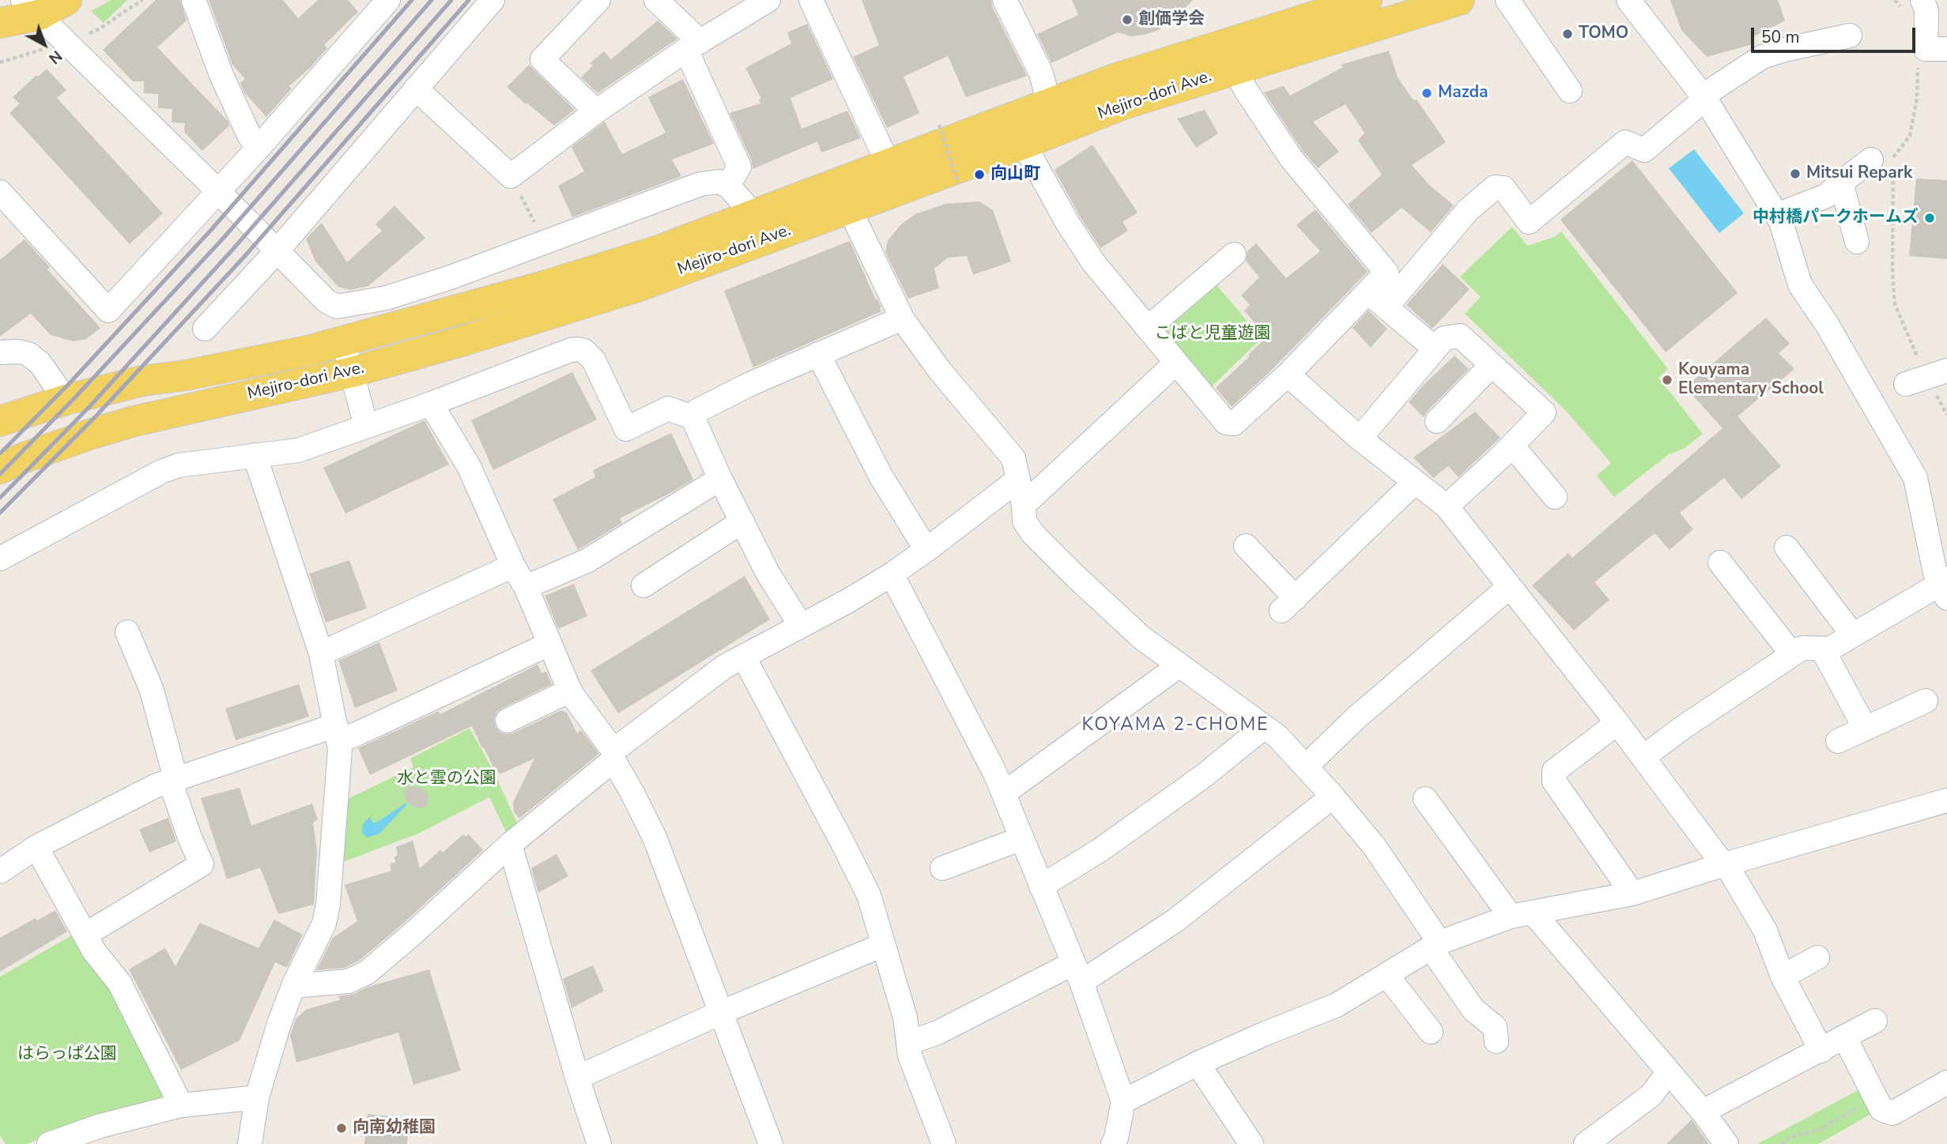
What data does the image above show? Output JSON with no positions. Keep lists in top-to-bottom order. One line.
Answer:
{"streets":{"main road":["Mejiro-dori Ave."]},"districts":["KOYAMA 2-CHOME"],"parks":["こばと児童遊園","水と雲の公園","はらっぱ公園"],"places":["創価学会","TOMO","Mazda","Mitsui Repark","向山町","中村橋パークホームズ","Kouyama Elementary School","向南幼稚園"],"scale_bar":"50 m","north":"bottom right"}
